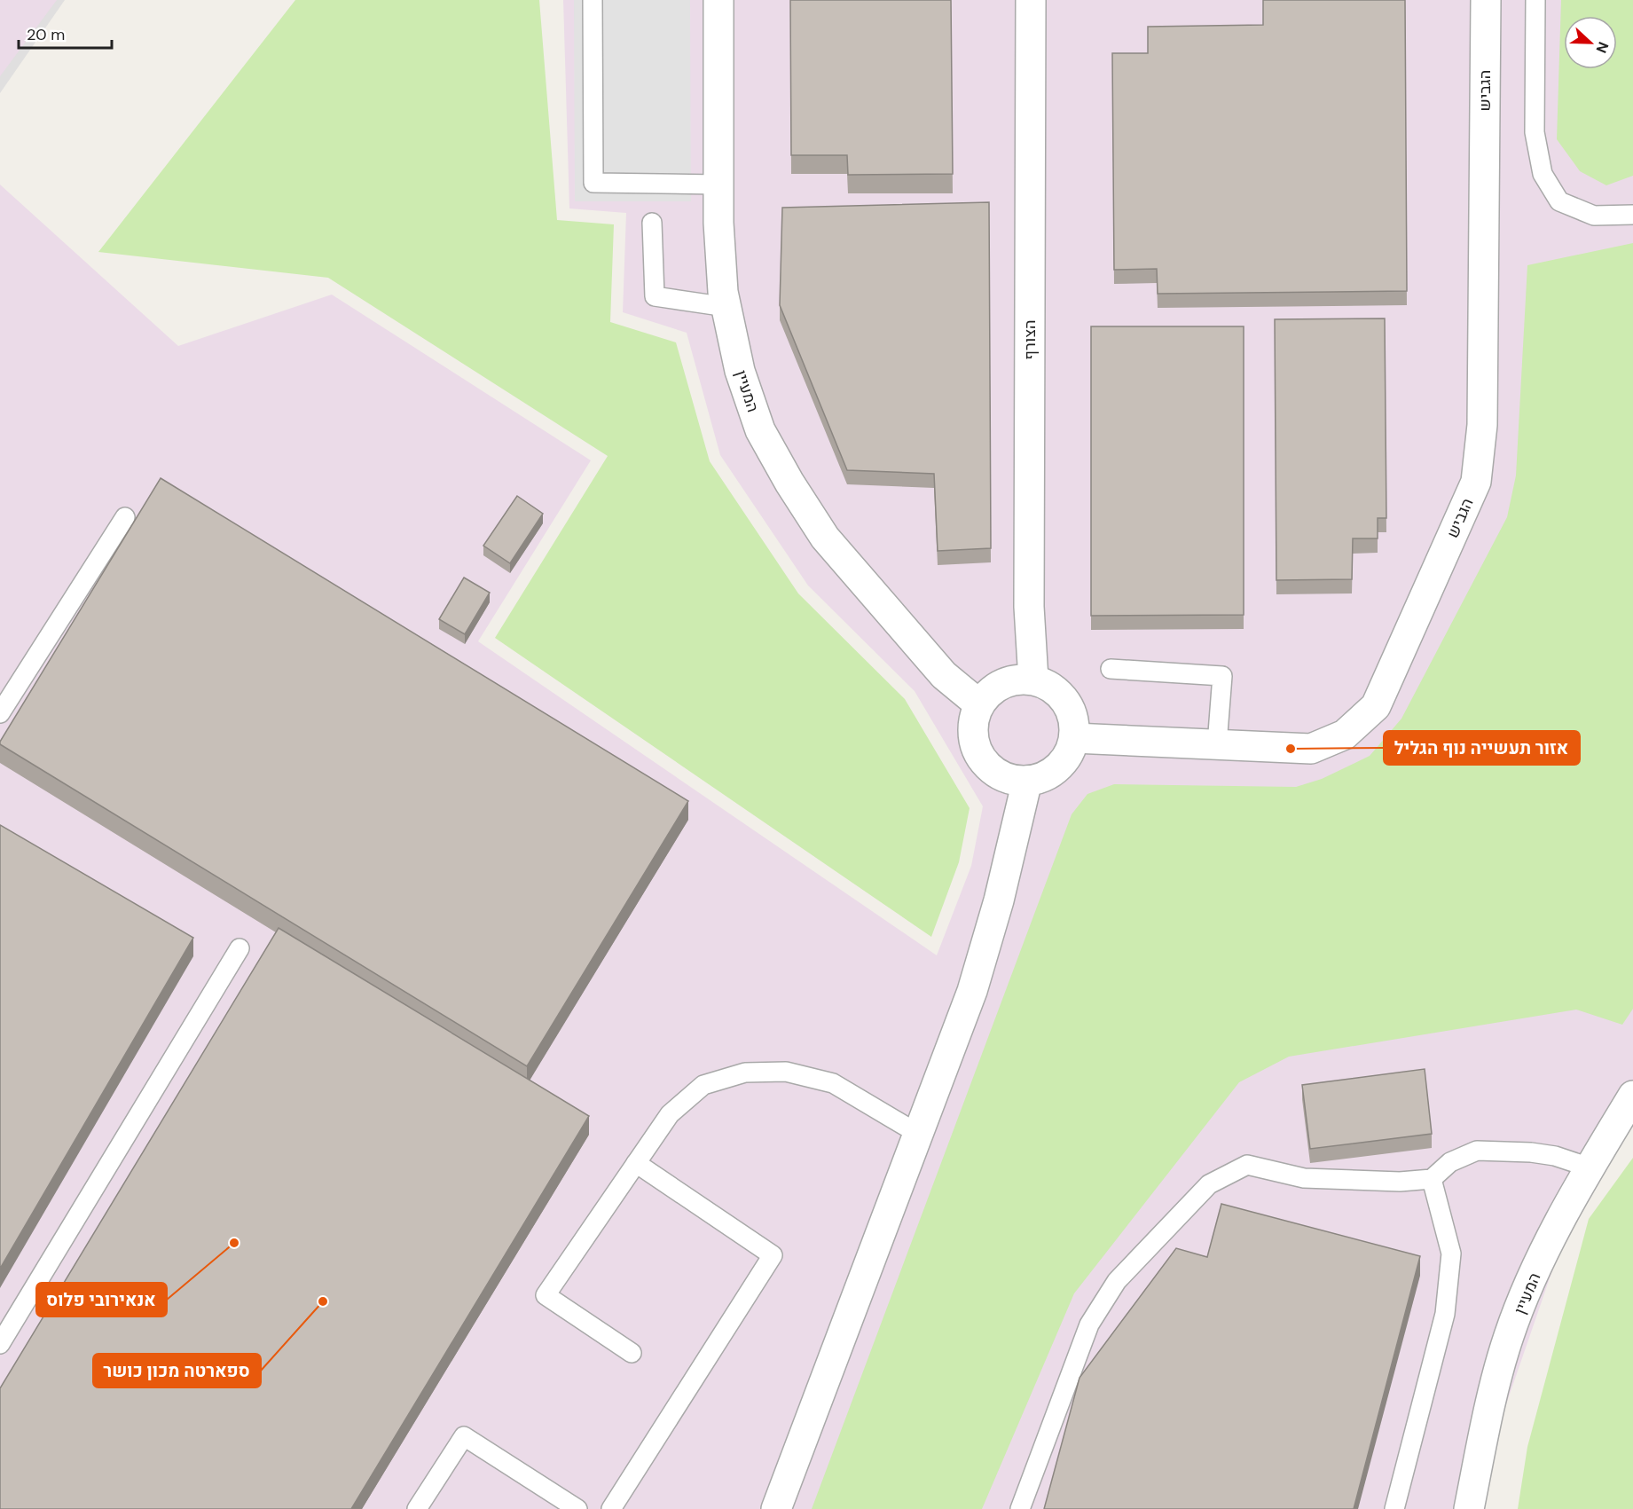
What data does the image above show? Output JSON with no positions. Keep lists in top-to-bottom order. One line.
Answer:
{"streets":{"street":["הגביש","הצורף","המעיין"]},"crossings":[["הגביש","הצורף"],["הגביש","המעיין"],["הצורף","המעיין"]],"places":["אזור תעשייה נוף הגליל","אנאירובי פלוס","ספארטה מכון כושר"],"scale_bar":"20 m","north":"right"}
